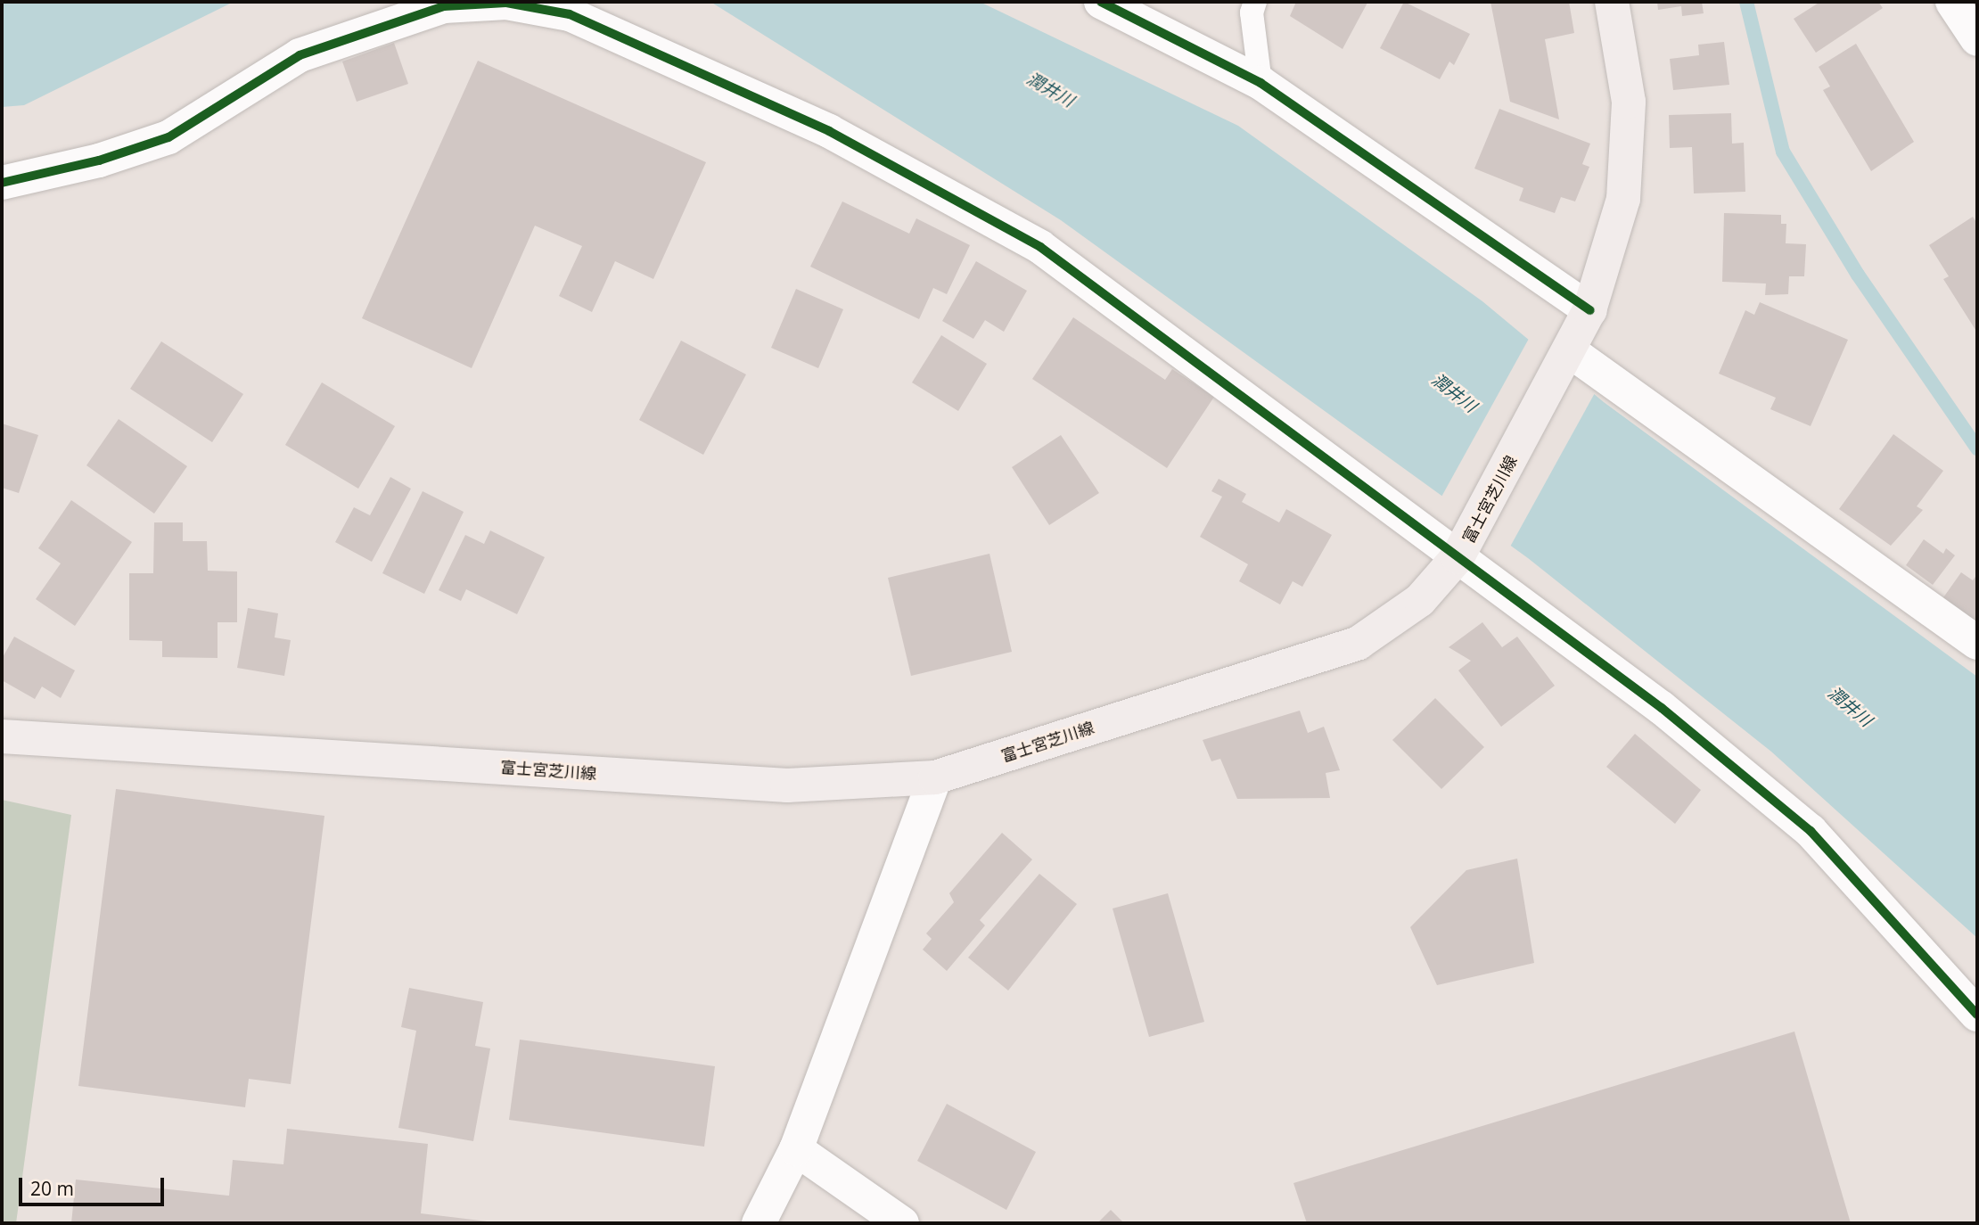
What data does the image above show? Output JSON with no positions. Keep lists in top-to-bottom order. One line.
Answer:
{"streets":{"main road":["富士宮芝川線"]},"water":["潤井川"],"scale_bar":"20 m"}
